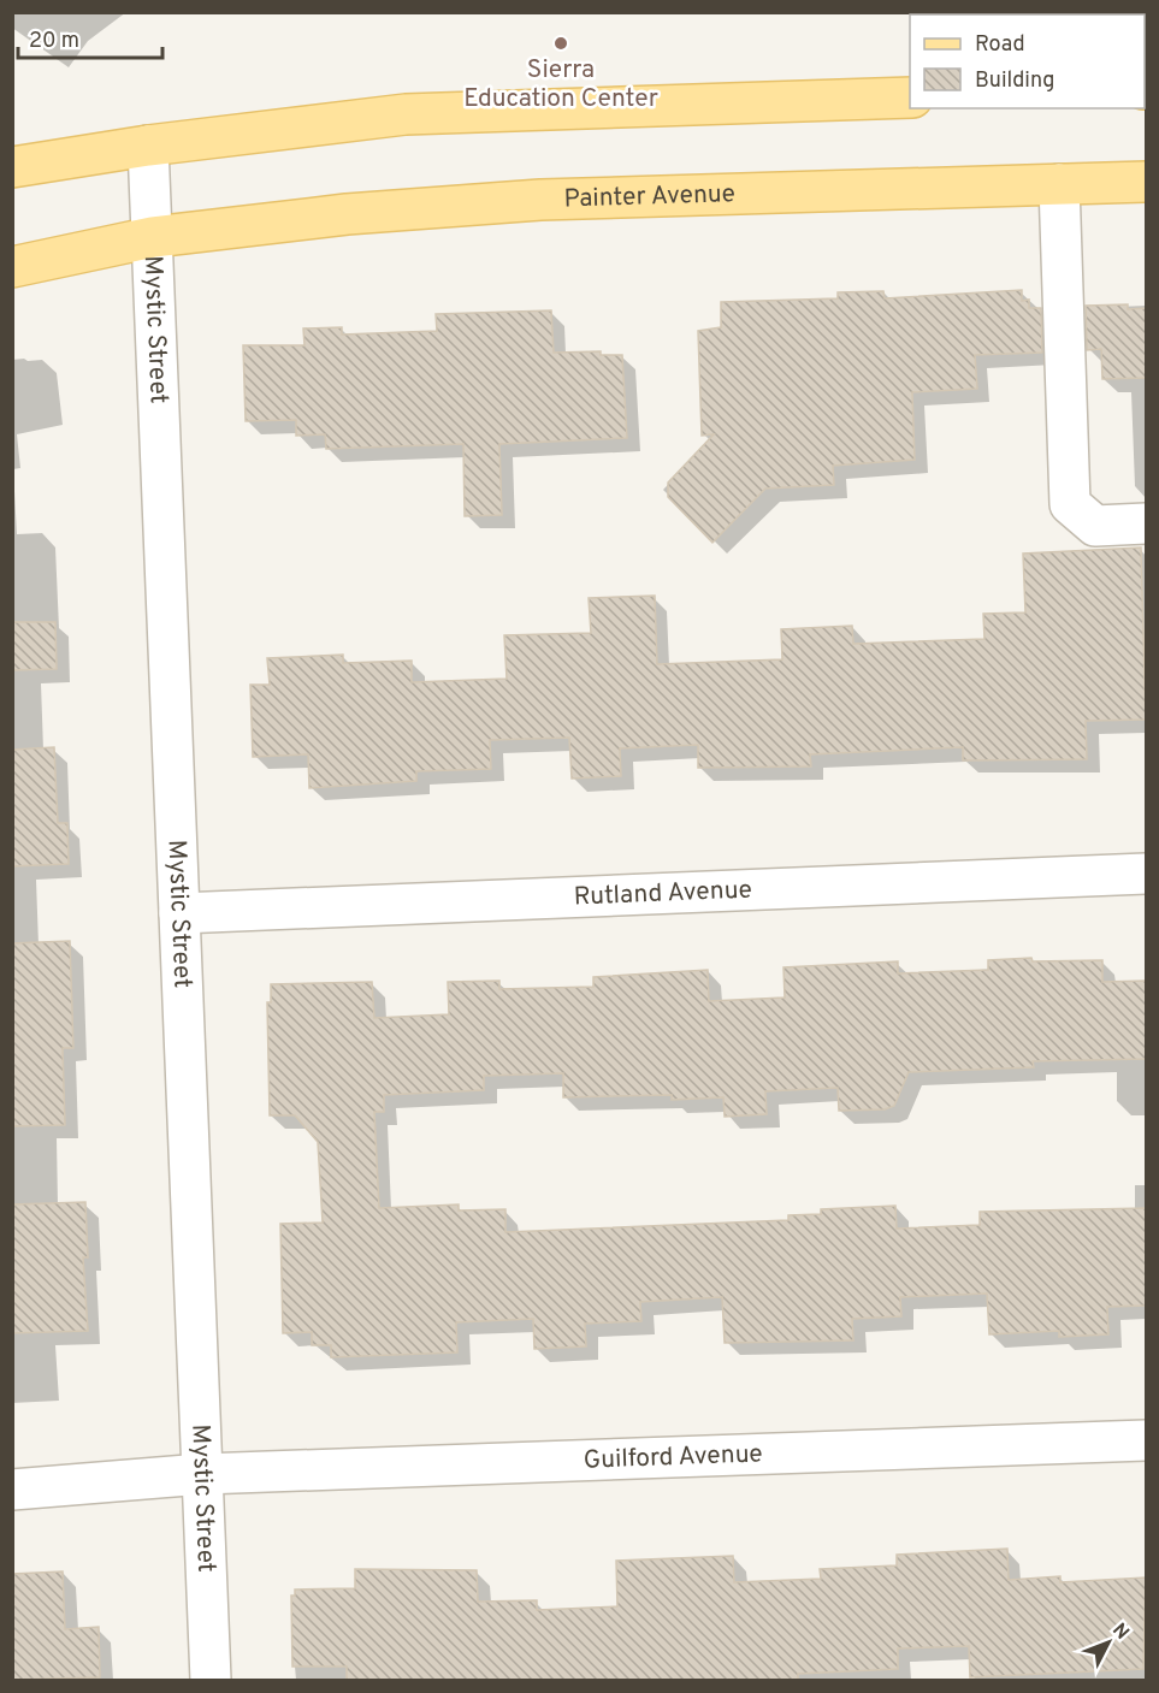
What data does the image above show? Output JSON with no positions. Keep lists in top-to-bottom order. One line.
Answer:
{"streets":{"main road":["Painter Avenue"],"street":["Mystic Street","Rutland Avenue","Guilford Avenue"]},"crossings":[["Painter Avenue","Mystic Street"],["Mystic Street","Rutland Avenue"],["Mystic Street","Guilford Avenue"]],"places":["Sierra Education Center"],"legend":["Road","Building"],"scale_bar":"20 m","north":"top right"}
